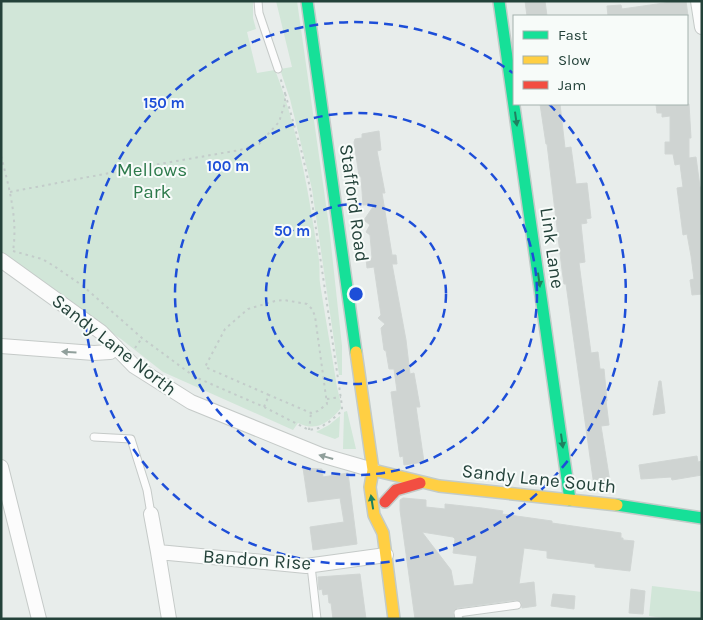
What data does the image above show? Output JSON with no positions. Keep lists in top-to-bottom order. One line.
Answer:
{"streets":{"main road":["Stafford Road","Link Lane","Sandy Lane South"],"street":["Sandy Lane North","Bandon Rise"]},"crossings":[["Stafford Road","Sandy Lane North"],["Stafford Road","Sandy Lane South"],["Stafford Road","Bandon Rise"],["Link Lane","Sandy Lane South"],["Sandy Lane North","Sandy Lane South"]],"one_way":["Link Lane","Sandy Lane North"],"parks":["Mellows Park"],"legend":["Fast","Slow","Jam"],"rings":["150 m","100 m","50 m"]}
